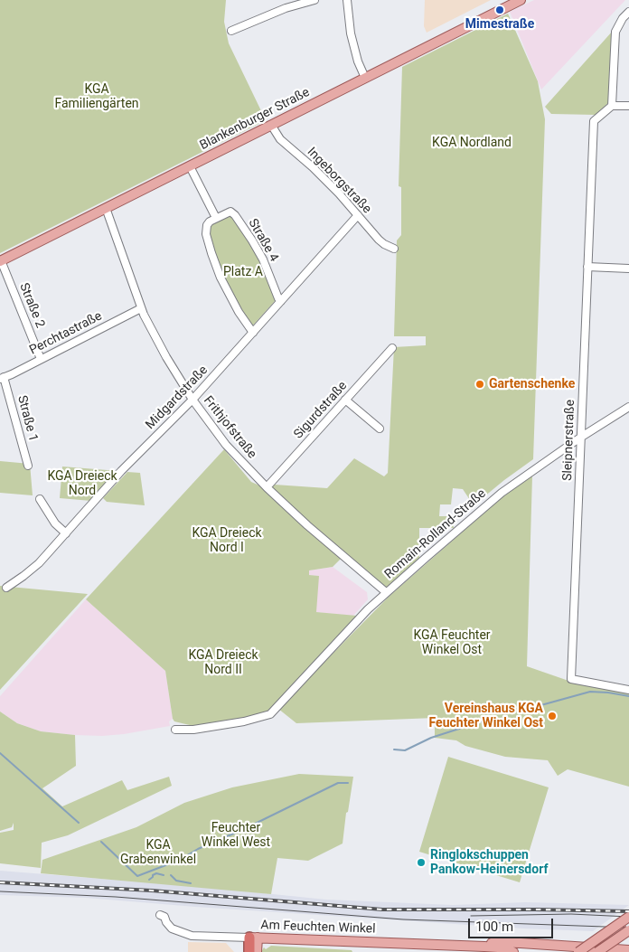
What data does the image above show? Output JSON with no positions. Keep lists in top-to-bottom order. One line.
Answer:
{"streets":{"main road":["Blankenburger Straße","Am Feuchten Winkel"],"street":["Ingeborgstraße","Straße 4","Straße 2","Perchtastraße","Midgardstraße","Sigurdstraße","Straße 1","Frithjofstraße","Sleipnerstraße","Romain-Rolland-Straße"]},"crossings":[["Blankenburger Straße","Ingeborgstraße"],["Blankenburger Straße","Straße 2"],["Blankenburger Straße","Frithjofstraße"],["Ingeborgstraße","Midgardstraße"],["Straße 4","Midgardstraße"],["Straße 2","Perchtastraße"],["Perchtastraße","Straße 1"],["Perchtastraße","Frithjofstraße"],["Midgardstraße","Frithjofstraße"],["Sigurdstraße","Frithjofstraße"],["Frithjofstraße","Romain-Rolland-Straße"],["Sleipnerstraße","Romain-Rolland-Straße"]],"parks":["KGA Familiengärten","KGA Nordland","Platz A","KGA Dreieck Nord","KGA Dreieck Nord I","KGA Feuchter Winkel Ost","KGA Dreieck Nord II","Feuchter Winkel West","KGA Grabenwinkel"],"places":["Mimestraße","Gartenschenke","Vereinshaus KGA Feuchter Winkel Ost","Ringlokschuppen Pankow-Heinersdorf"],"scale_bar":"100 m"}
